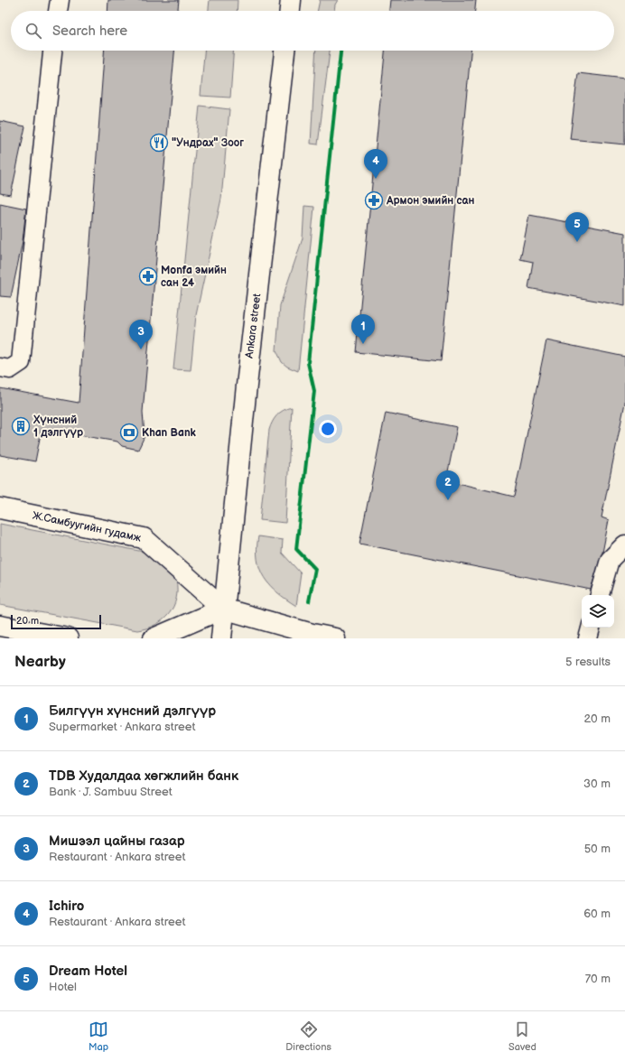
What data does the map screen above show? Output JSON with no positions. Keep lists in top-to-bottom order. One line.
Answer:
{"streets":{"main road":["Ankara street","Ж.Самбуугийн гудамж"]},"crossings":[["Ankara street","Ж.Самбуугийн гудамж"]],"places":{"restaurant":["\"Ундрах\" Зоог"],"pharmacy":["Армон эмийн сан","Monfa эмийн сан 24"],"building":["Хүнсний 1 дэлгүүр"],"bank":["Khan Bank"]},"scale_bar":"20 m","page":{"search":"Search here","pins":["4","5","1","3","2"],"scale":"20 m","heading":["Nearby","5 results"],"list":[{"mark":"1","name":"Билгүүн хүнсний дэлгүүр","note":"Supermarket · Ankara street","value":"20 m"},{"mark":"2","name":"TDB Худалдаа хөгжлийн банк","note":"Bank · J. Sambuu Street","value":"30 m"},{"mark":"3","name":"Мишээл цайны газар","note":"Restaurant · Ankara street","value":"50 m"},{"mark":"4","name":"Ichiro","note":"Restaurant · Ankara street","value":"60 m"},{"mark":"5","name":"Dream Hotel","note":"Hotel","value":"70 m"}],"nav":["Map","Directions","Saved"]}}
